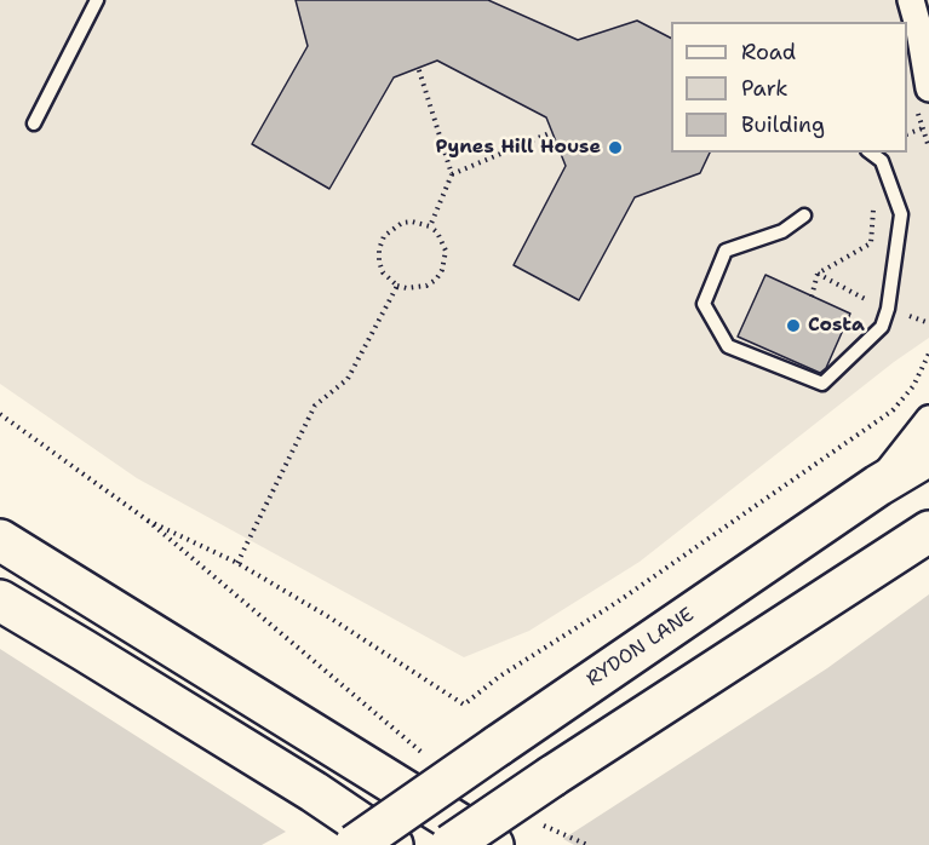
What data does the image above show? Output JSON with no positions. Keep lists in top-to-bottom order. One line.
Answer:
{"streets":{"main road":["RYDON LANE"]},"places":["Pynes Hill House","Costa"],"legend":["Road","Park","Building"]}
